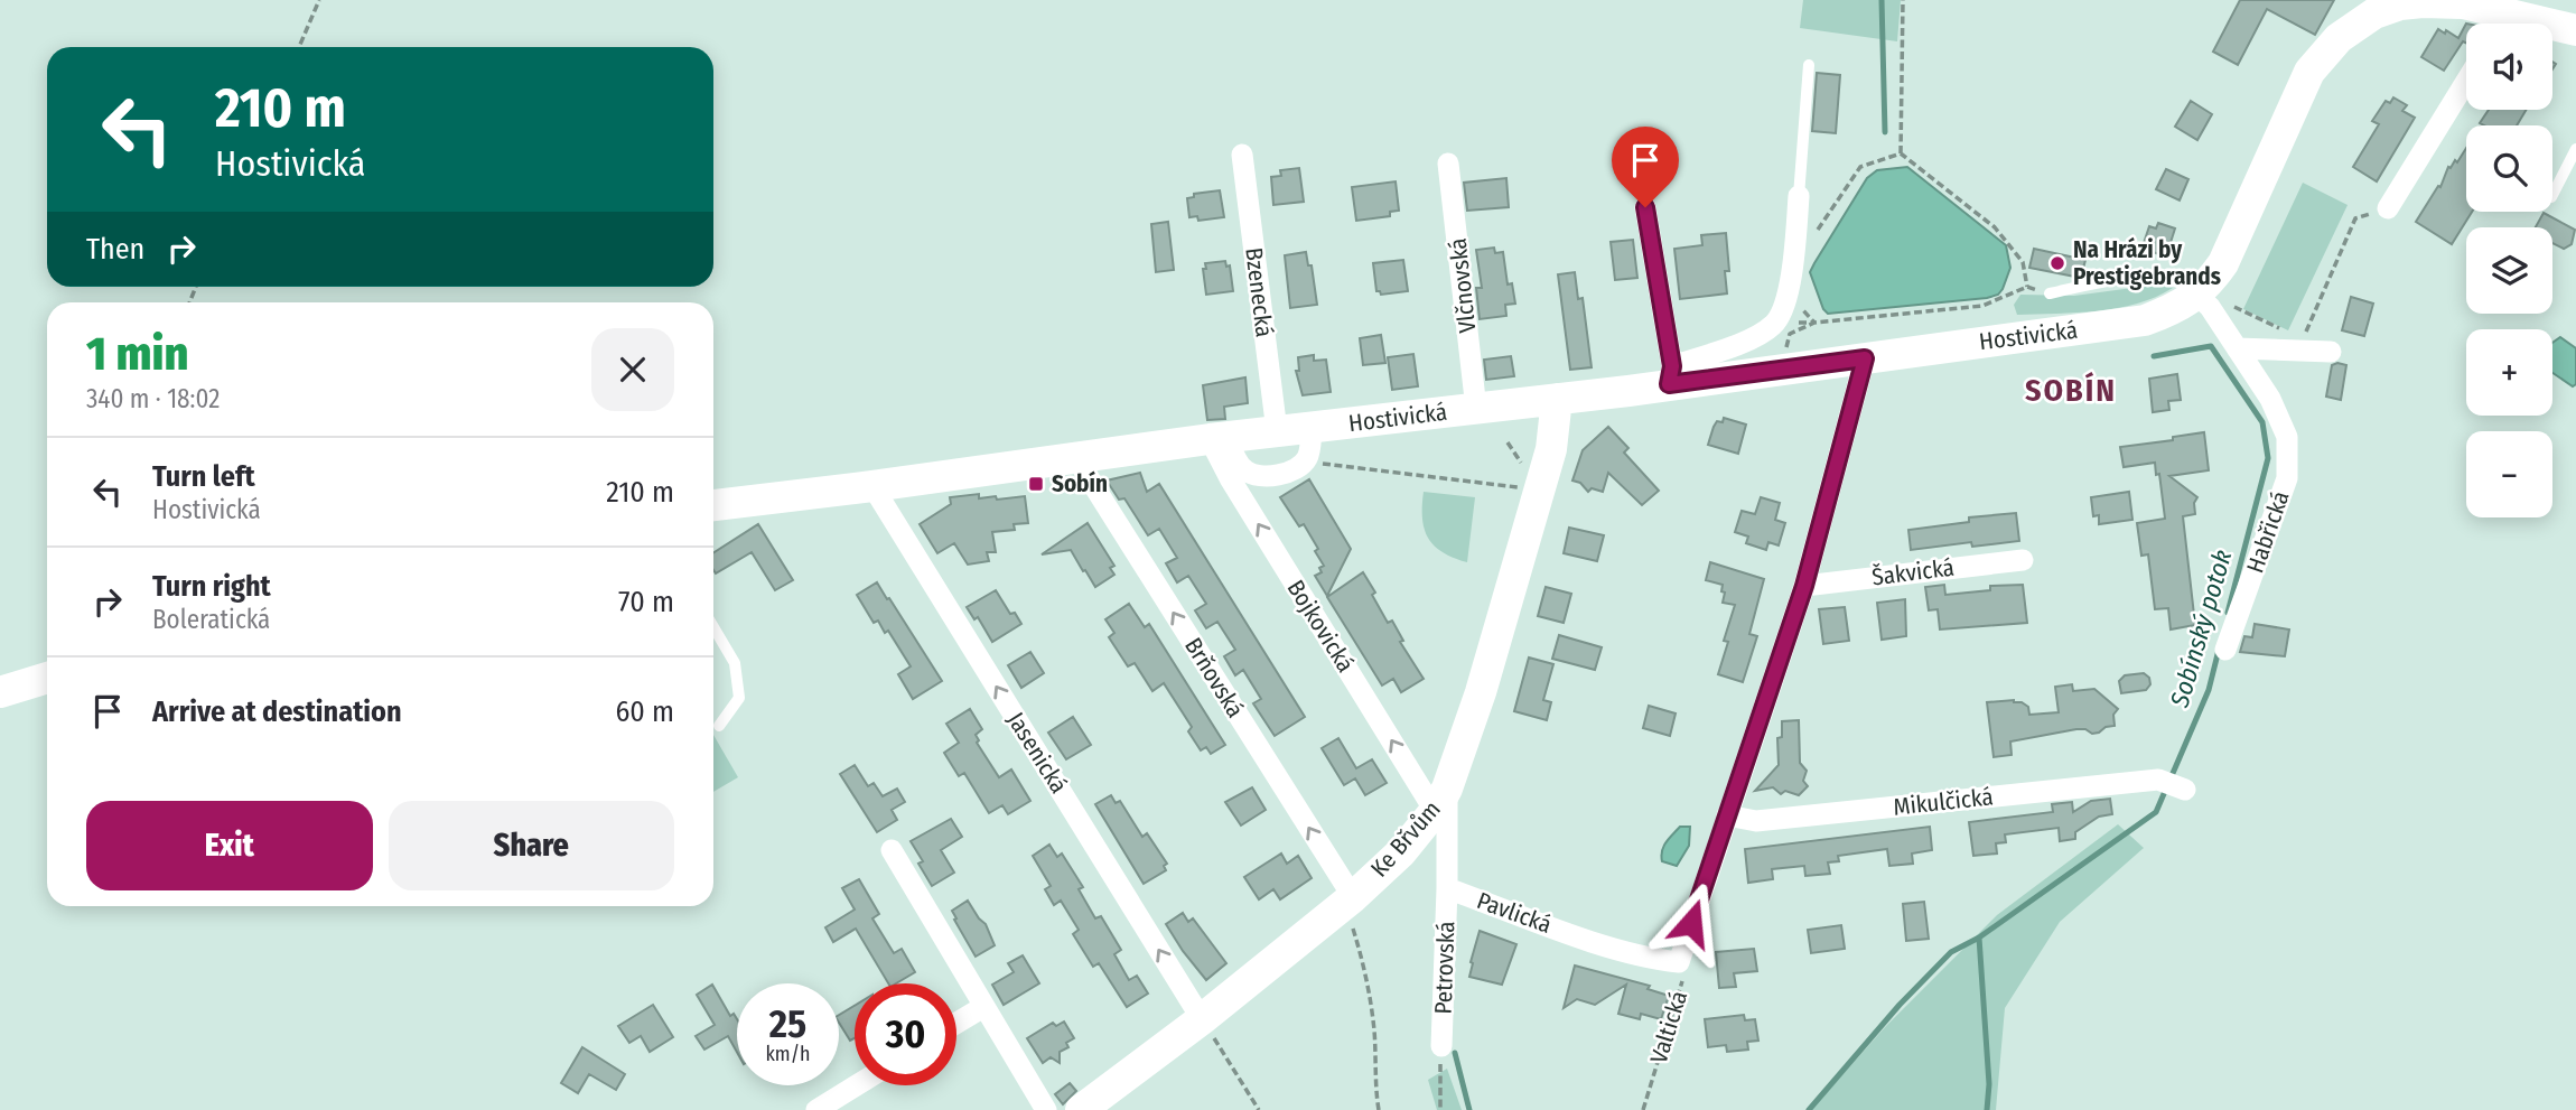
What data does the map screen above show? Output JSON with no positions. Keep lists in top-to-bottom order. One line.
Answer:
{"streets":{"street":["Vlčnovská","Bzenecká","Hostivická","Habřická","Šakvická","Bojkovická","Brňovská","Jasenická","Mikulčická","Ke Břvům","Pavlická","Petrovská","Valtická"]},"crossings":[["Vlčnovská","Hostivická"],["Bzenecká","Hostivická"],["Hostivická","Habřická"],["Hostivická","Bojkovická"],["Hostivická","Brňovská"],["Hostivická","Jasenická"],["Hostivická","Ke Břvům"],["Hostivická","Valtická"],["Šakvická","Valtická"],["Bojkovická","Ke Břvům"],["Bojkovická","Pavlická"],["Brňovská","Ke Břvům"],["Jasenická","Ke Břvům"],["Mikulčická","Valtická"],["Ke Břvům","Pavlická"],["Pavlická","Petrovská"],["Pavlická","Valtická"]],"one_way":["Bojkovická","Brňovská"],"districts":["SOBÍN"],"water":["Sobínský potok"],"places":{"other":["Na Hrázi by Prestigebrands"],"transit":["Sobín"]},"page":{"map_buttons":["+","−"],"turn":["210 m","Hostivická"],"then":"Then","heading":["1 min","340 m · 18:02"],"list":[{"name":"Turn left","note":"Hostivická","value":"210 m"},{"name":"Turn right","note":"Boleratická","value":"70 m"},{"name":"Arrive at destination","value":"60 m"}],"buttons":["Exit","Share"],"speed":"25 km/h","limit":"30"}}
